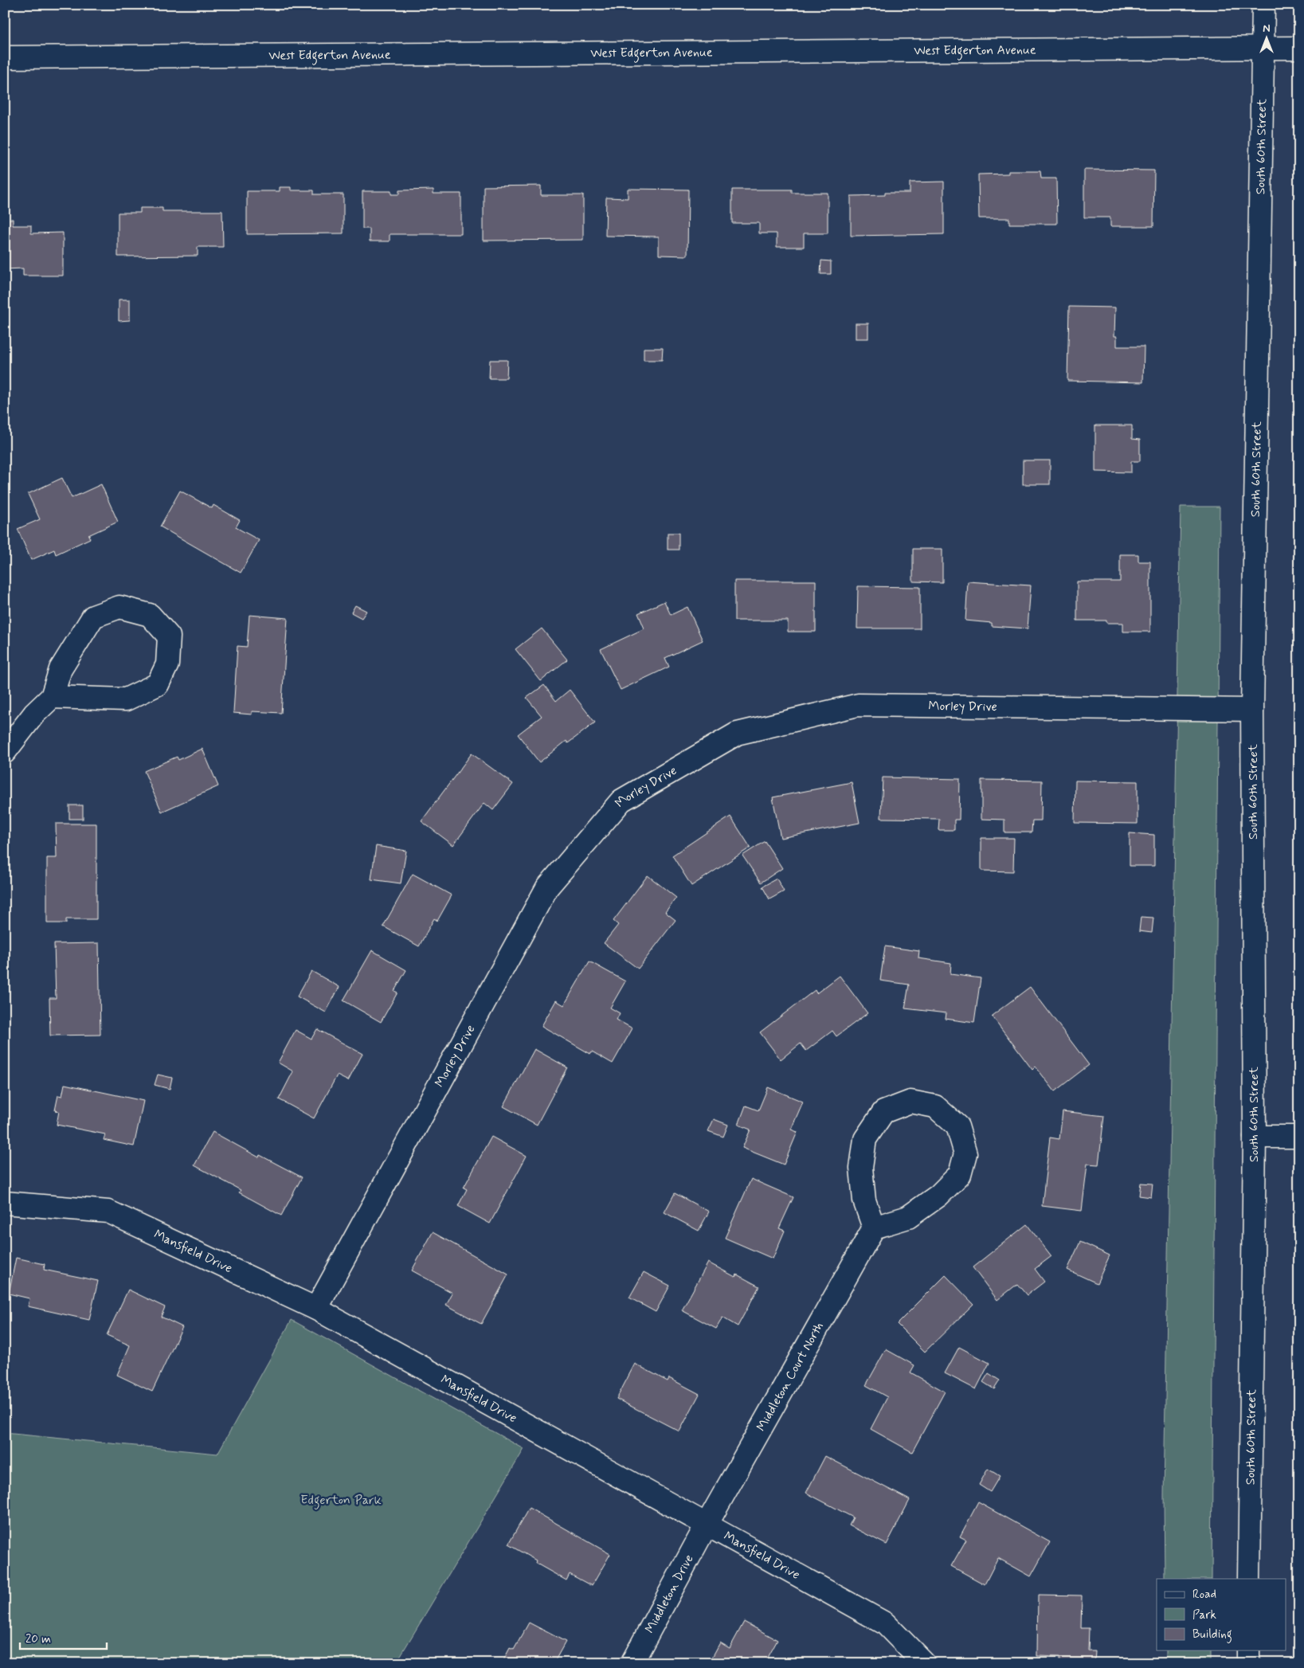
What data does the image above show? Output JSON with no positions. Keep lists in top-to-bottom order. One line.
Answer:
{"streets":{"street":["West Edgerton Avenue","South 60th Street","Morley Drive","Mansfield Drive","Middleton Court North","Middleton Drive"]},"crossings":[["West Edgerton Avenue","South 60th Street"],["South 60th Street","Morley Drive"],["Morley Drive","Mansfield Drive"],["Mansfield Drive","Middleton Court North"],["Mansfield Drive","Middleton Drive"],["Middleton Court North","Middleton Drive"]],"parks":["Edgerton Park"],"legend":["Road","Park","Building"],"scale_bar":"20 m","north":"top"}
